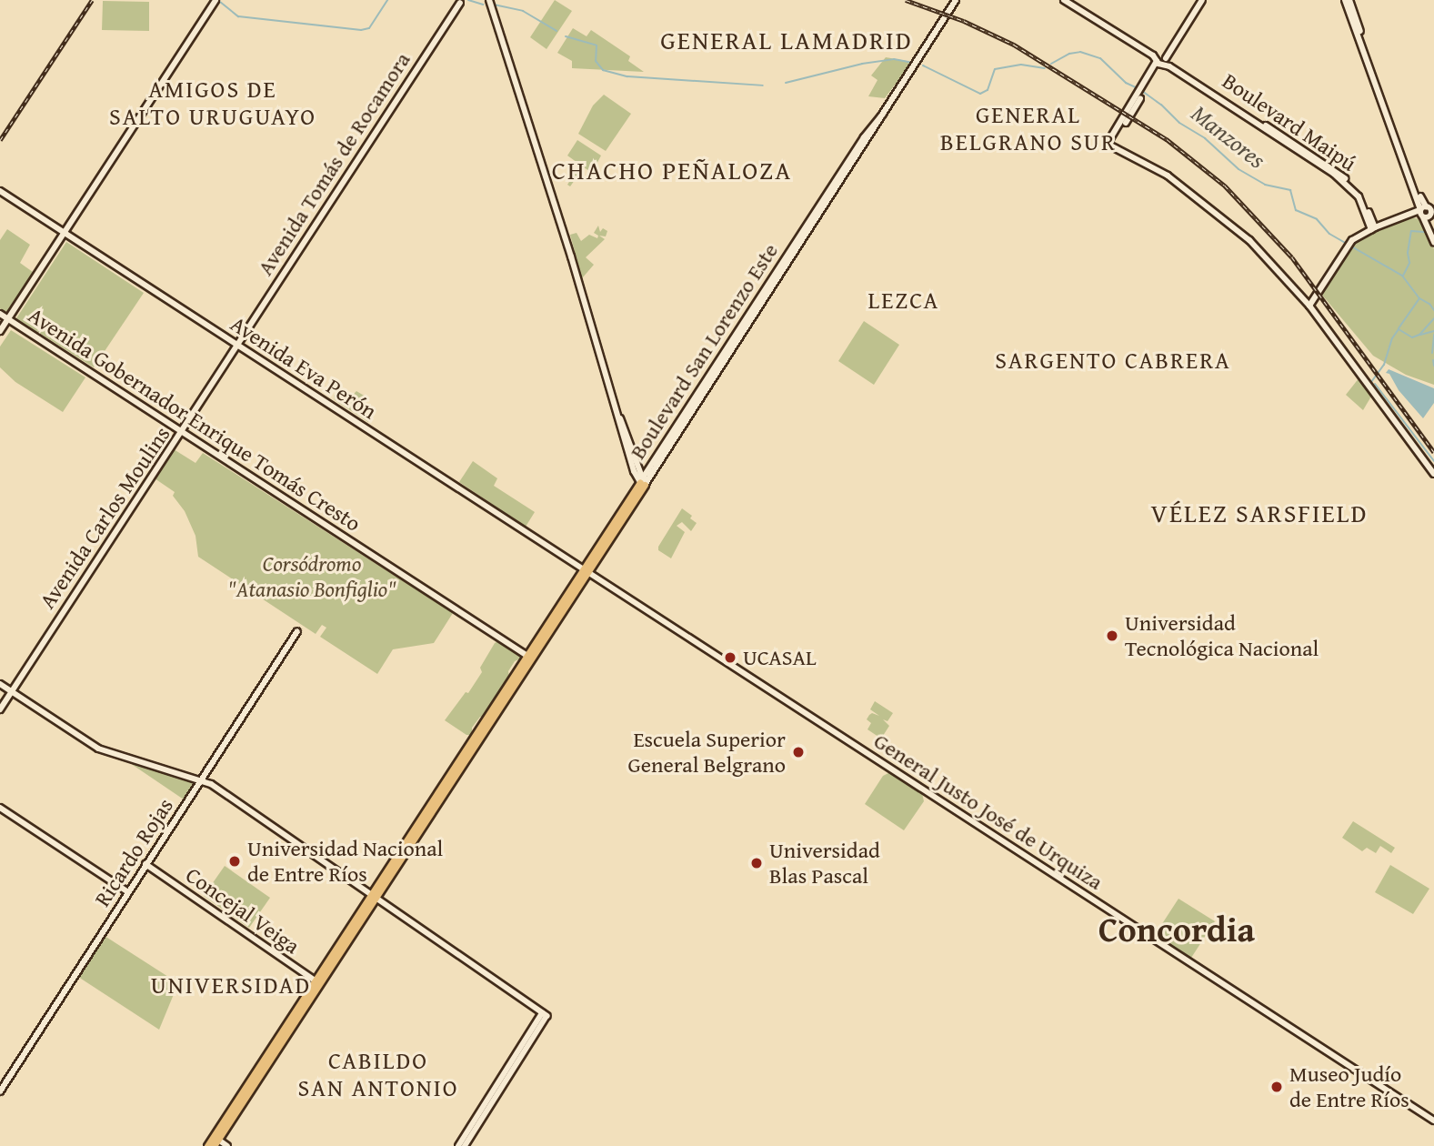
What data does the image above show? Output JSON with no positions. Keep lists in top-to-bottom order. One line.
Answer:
{"streets":{"main road":["Boulevard Maipú","Avenida Tomás de Rocamora","Boulevard San Lorenzo Este","Avenida Eva Perón","Avenida Gobernador Enrique Tomás Cresto","Avenida Carlos Moulins","General Justo José de Urquiza","Ricardo Rojas","Concejal Veiga"]},"crossings":[["Avenida Tomás de Rocamora","Avenida Eva Perón"],["Avenida Tomás de Rocamora","Avenida Carlos Moulins"],["Boulevard San Lorenzo Este","Avenida Eva Perón"],["Boulevard San Lorenzo Este","Avenida Gobernador Enrique Tomás Cresto"],["Boulevard San Lorenzo Este","General Justo José de Urquiza"],["Boulevard San Lorenzo Este","Concejal Veiga"],["Avenida Eva Perón","Avenida Carlos Moulins"],["Avenida Eva Perón","General Justo José de Urquiza"],["Avenida Gobernador Enrique Tomás Cresto","Avenida Carlos Moulins"],["Ricardo Rojas","Concejal Veiga"]],"districts":["GENERAL LAMADRID","AMIGOS DE SALTO URUGUAYO","GENERAL BELGRANO SUR","CHACHO PEÑALOZA","LEZCA","SARGENTO CABRERA","VÉLEZ SARSFIELD","Concordia","UNIVERSIDAD","CABILDO SAN ANTONIO"],"water":["Manzores"],"parks":["Corsódromo \"Atanasio Bonfiglio\""],"places":["Universidad Tecnológica Nacional","UCASAL","Escuela Superior General Belgrano","Universidad Nacional de Entre Ríos","Universidad Blas Pascal","Museo Judío de Entre Ríos"]}
